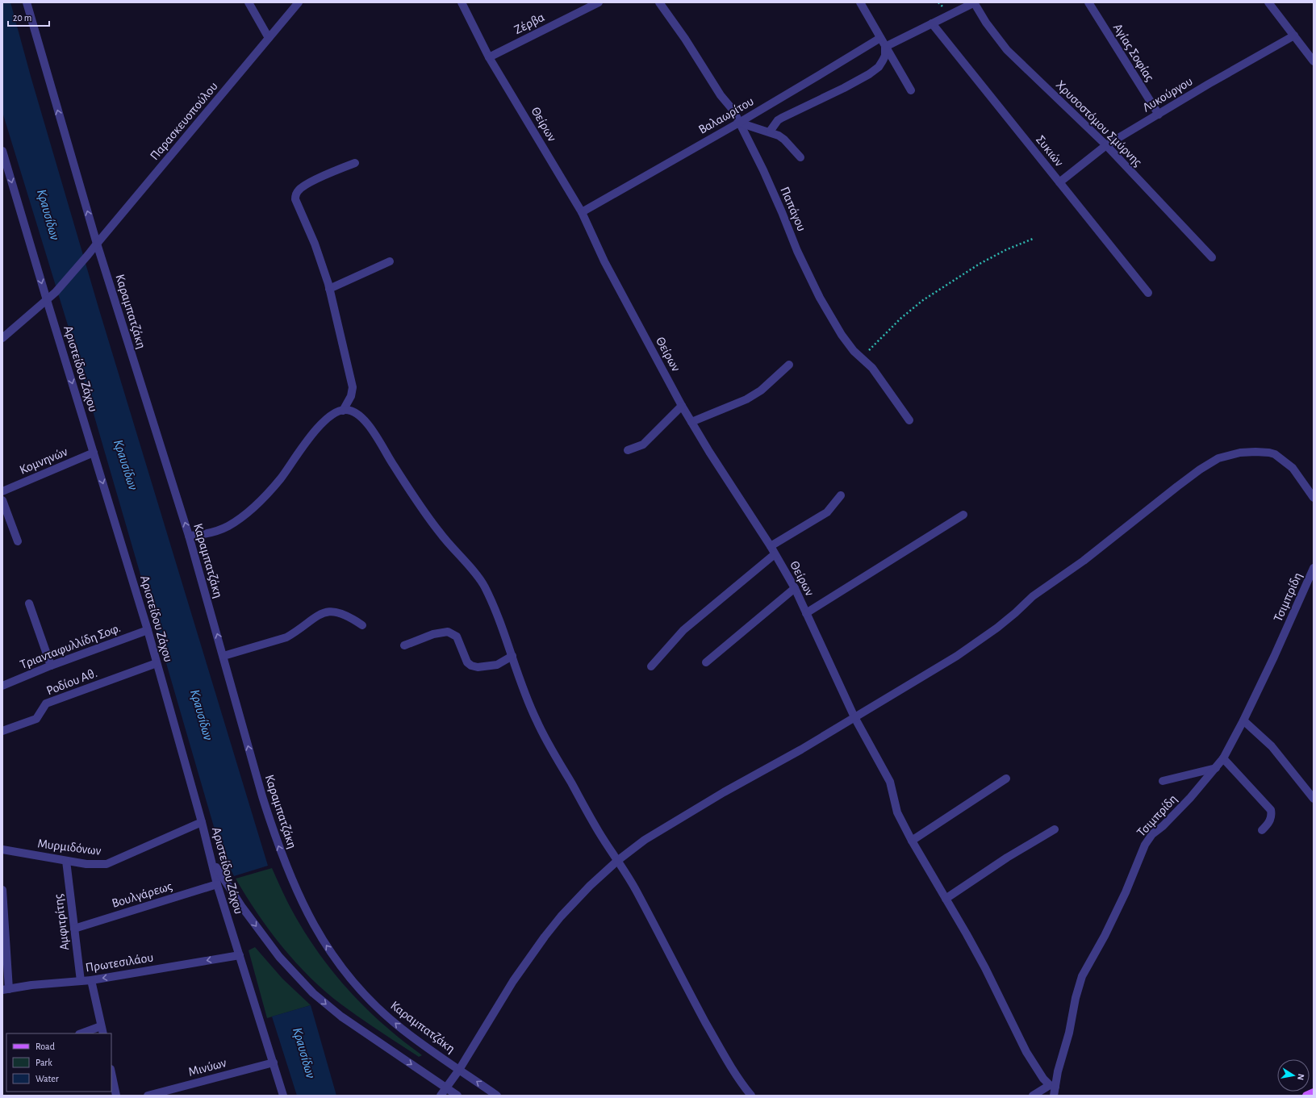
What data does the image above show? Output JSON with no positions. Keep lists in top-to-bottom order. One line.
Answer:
{"streets":{"street":["Ζέρβα","Αγίας Σοφίας","Λυκούργου","Βαλαωρίτου","Παρασκευοπούλου","Χρυσοστόμου Σμύρνης","Θείρων","Συκιών","Παπάγου","Καραμπατζάκη","Αριστείδου Ζάχου","Κομνηνών","Τσιμπρίδη","Τριανταφυλλίδη Σοφ.","Ροδίου Αθ.","Μυρμιδόνων","Βουλγάρεως","Αμφιτρίτης","Πρωτεσιλάου","Μινύων"]},"crossings":[["Ζέρβα","Θείρων"],["Αγίας Σοφίας","Λυκούργου"],["Λυκούργου","Χρυσοστόμου Σμύρνης"],["Λυκούργου","Συκιών"],["Βαλαωρίτου","Θείρων"],["Βαλαωρίτου","Παπάγου"],["Παρασκευοπούλου","Καραμπατζάκη"],["Παρασκευοπούλου","Αριστείδου Ζάχου"],["Θείρων","Τσιμπρίδη"],["Αριστείδου Ζάχου","Κομνηνών"],["Αριστείδου Ζάχου","Τριανταφυλλίδη Σοφ."],["Αριστείδου Ζάχου","Ροδίου Αθ."],["Αριστείδου Ζάχου","Μυρμιδόνων"],["Αριστείδου Ζάχου","Βουλγάρεως"],["Αριστείδου Ζάχου","Πρωτεσιλάου"],["Αριστείδου Ζάχου","Μινύων"],["Μυρμιδόνων","Αμφιτρίτης"],["Βουλγάρεως","Αμφιτρίτης"],["Αμφιτρίτης","Πρωτεσιλάου"]],"one_way":["Καραμπατζάκη","Αριστείδου Ζάχου","Πρωτεσιλάου"],"water":["Κραυσίδων"],"legend":["Road","Park","Water"],"scale_bar":"20 m","north":"right"}
